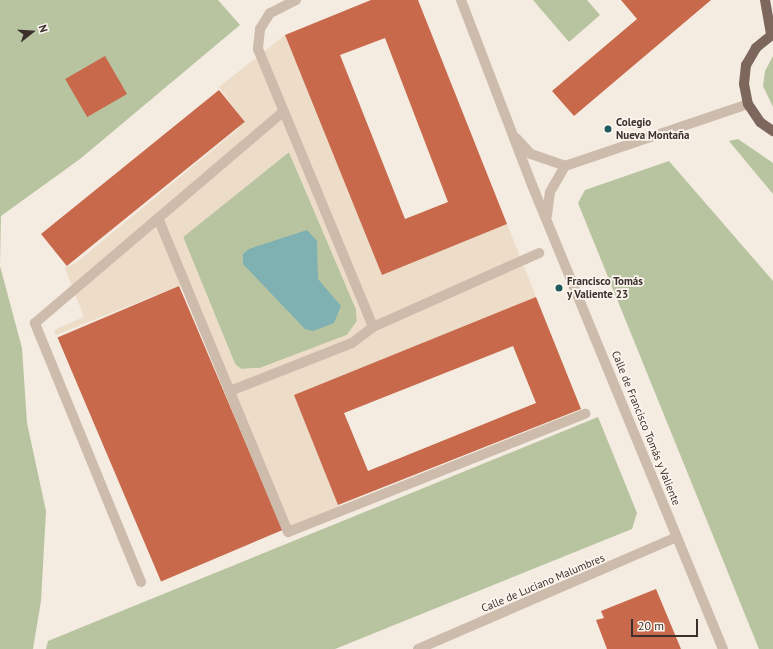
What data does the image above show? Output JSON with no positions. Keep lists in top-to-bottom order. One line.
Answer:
{"streets":{"street":["Calle de Francisco Tomás y Valiente","Calle de Luciano Malumbres"]},"crossings":[["Calle de Francisco Tomás y Valiente","Calle de Luciano Malumbres"]],"places":["Colegio Nueva Montaña","Francisco Tomás y Valiente 23"],"scale_bar":"20 m","north":"right"}
